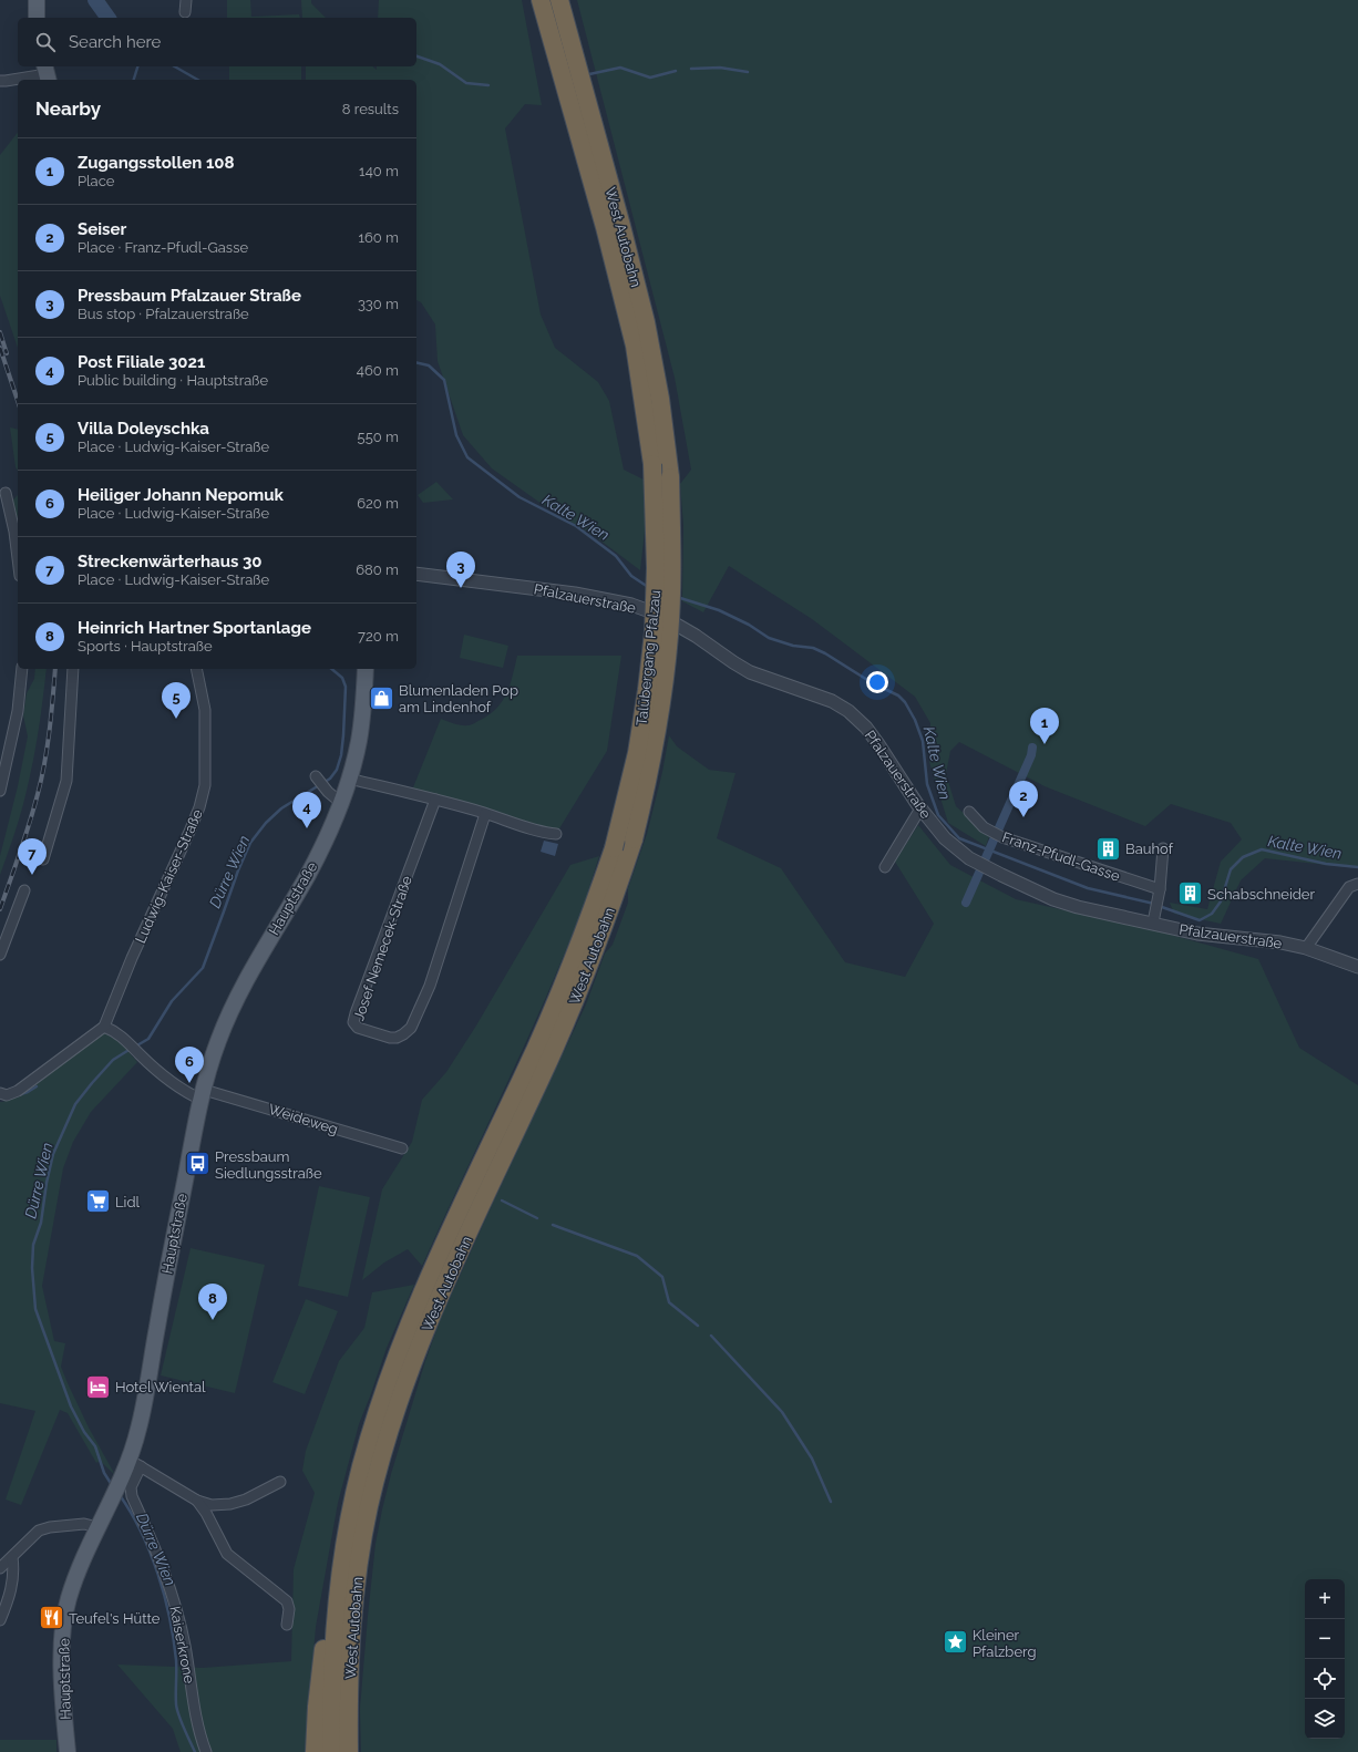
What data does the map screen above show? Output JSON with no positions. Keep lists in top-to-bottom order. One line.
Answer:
{"streets":{"highway":["West Autobahn","Talübergang Pfalzau"],"main road":["Hauptstraße"],"street":["Pfalzauerstraße","Franz-Pfudl-Gasse","Ludwig-Kaiser-Straße","Josef Nemecek-Straße","Weideweg","Kaiserkrone"]},"crossings":[["West Autobahn","Talübergang Pfalzau"],["Hauptstraße","Weideweg"],["Hauptstraße","Kaiserkrone"]],"water":["Kalte Wien","Dürre Wien"],"places":{"shop":["Blumenladen Pop am Lindenhof"],"building":["Bauhof","Schabschneider"],"bus stop":["Pressbaum Siedlungsstraße"],"supermarket":["Lidl"],"hotel":["Hotel Wiental"],"restaurant":["Teufel's Hütte"],"place":["Kleiner Pfalzberg"]},"page":{"search":"Search here","heading":["Nearby","8 results"],"list":[{"mark":"1","name":"Zugangsstollen 108","note":"Place","value":"140 m"},{"mark":"2","name":"Seiser","note":"Place · Franz-Pfudl-Gasse","value":"160 m"},{"mark":"3","name":"Pressbaum Pfalzauer Straße","note":"Bus stop · Pfalzauerstraße","value":"330 m"},{"mark":"4","name":"Post Filiale 3021","note":"Public building · Hauptstraße","value":"460 m"},{"mark":"5","name":"Villa Doleyschka","note":"Place · Ludwig-Kaiser-Straße","value":"550 m"},{"mark":"6","name":"Heiliger Johann Nepomuk","note":"Place · Ludwig-Kaiser-Straße","value":"620 m"},{"mark":"7","name":"Streckenwärterhaus 30","note":"Place · Ludwig-Kaiser-Straße","value":"680 m"},{"mark":"8","name":"Heinrich Hartner Sportanlage","note":"Sports · Hauptstraße","value":"720 m"}],"pins":["3","5","1","2","4","7","6","8"],"map_buttons":["+","−"]}}
